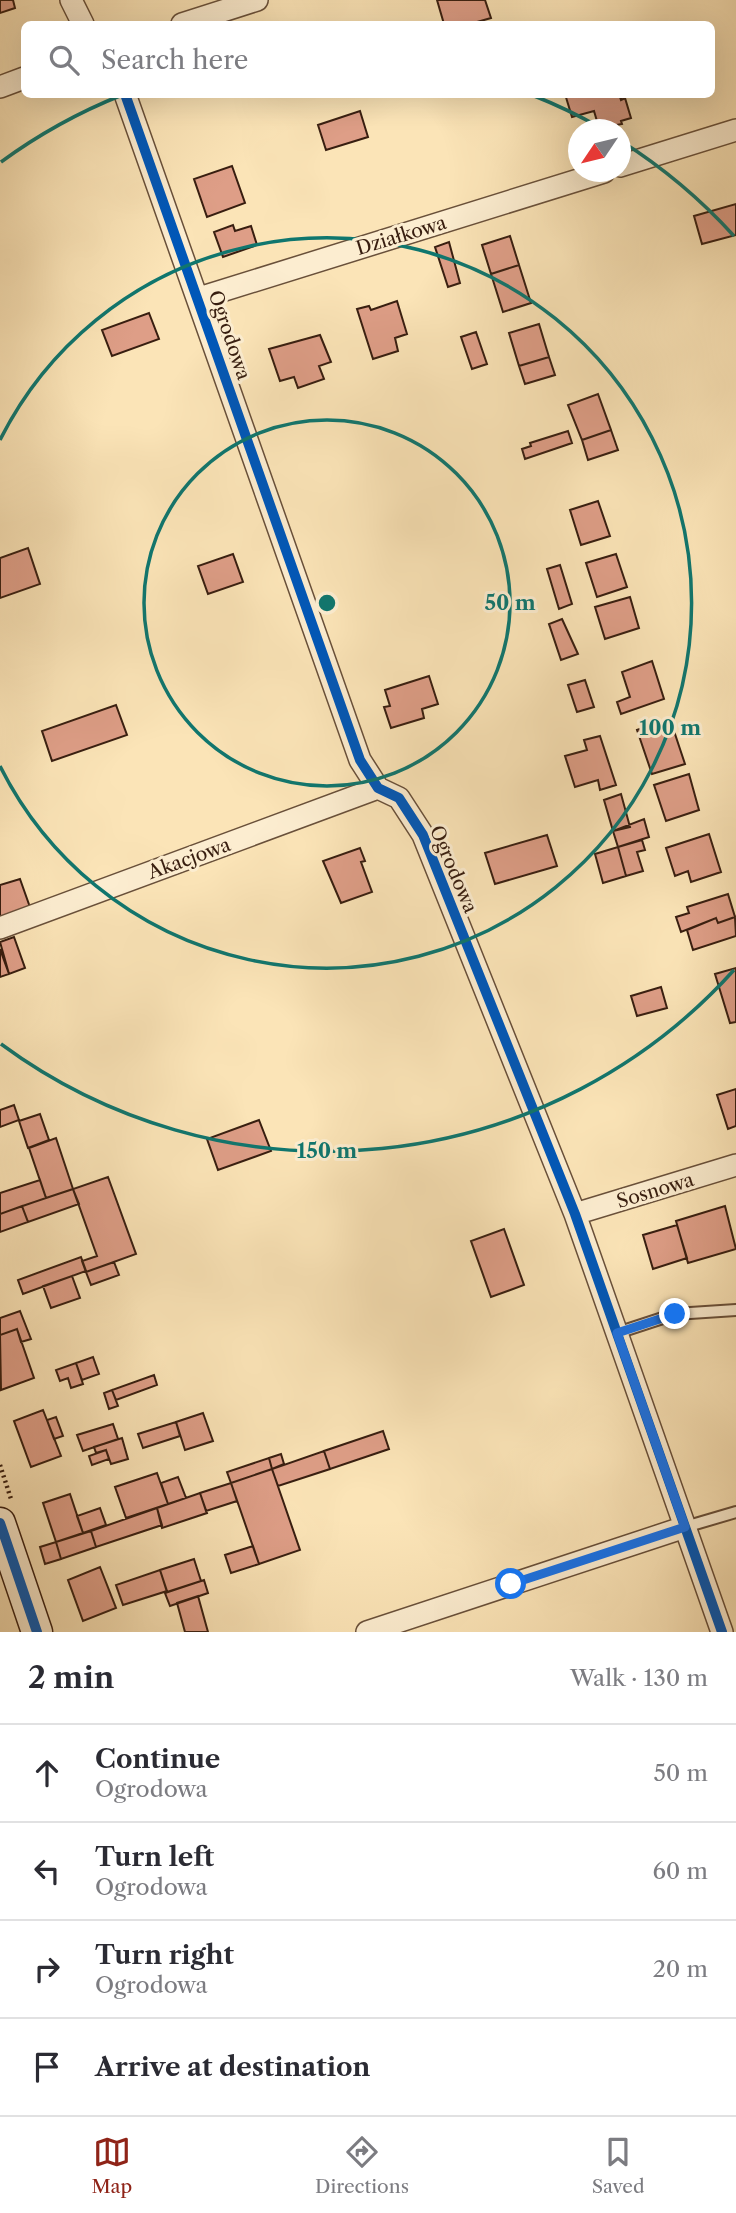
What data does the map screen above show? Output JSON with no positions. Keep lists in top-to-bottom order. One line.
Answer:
{"streets":{"street":["Działkowa","Ogrodowa","Akacjowa","Sosnowa"]},"crossings":[["Działkowa","Ogrodowa"],["Ogrodowa","Akacjowa"],["Ogrodowa","Sosnowa"]],"north":"bottom left","page":{"search":"Search here","heading":["2 min","Walk · 130 m"],"list":[["Continue","Ogrodowa","50 m"],["Turn left","Ogrodowa","60 m"],["Turn right","Ogrodowa","20 m"],"Arrive at destination"],"nav":["Map","Directions","Saved"]},"rings":["50 m","100 m","150 m"]}
